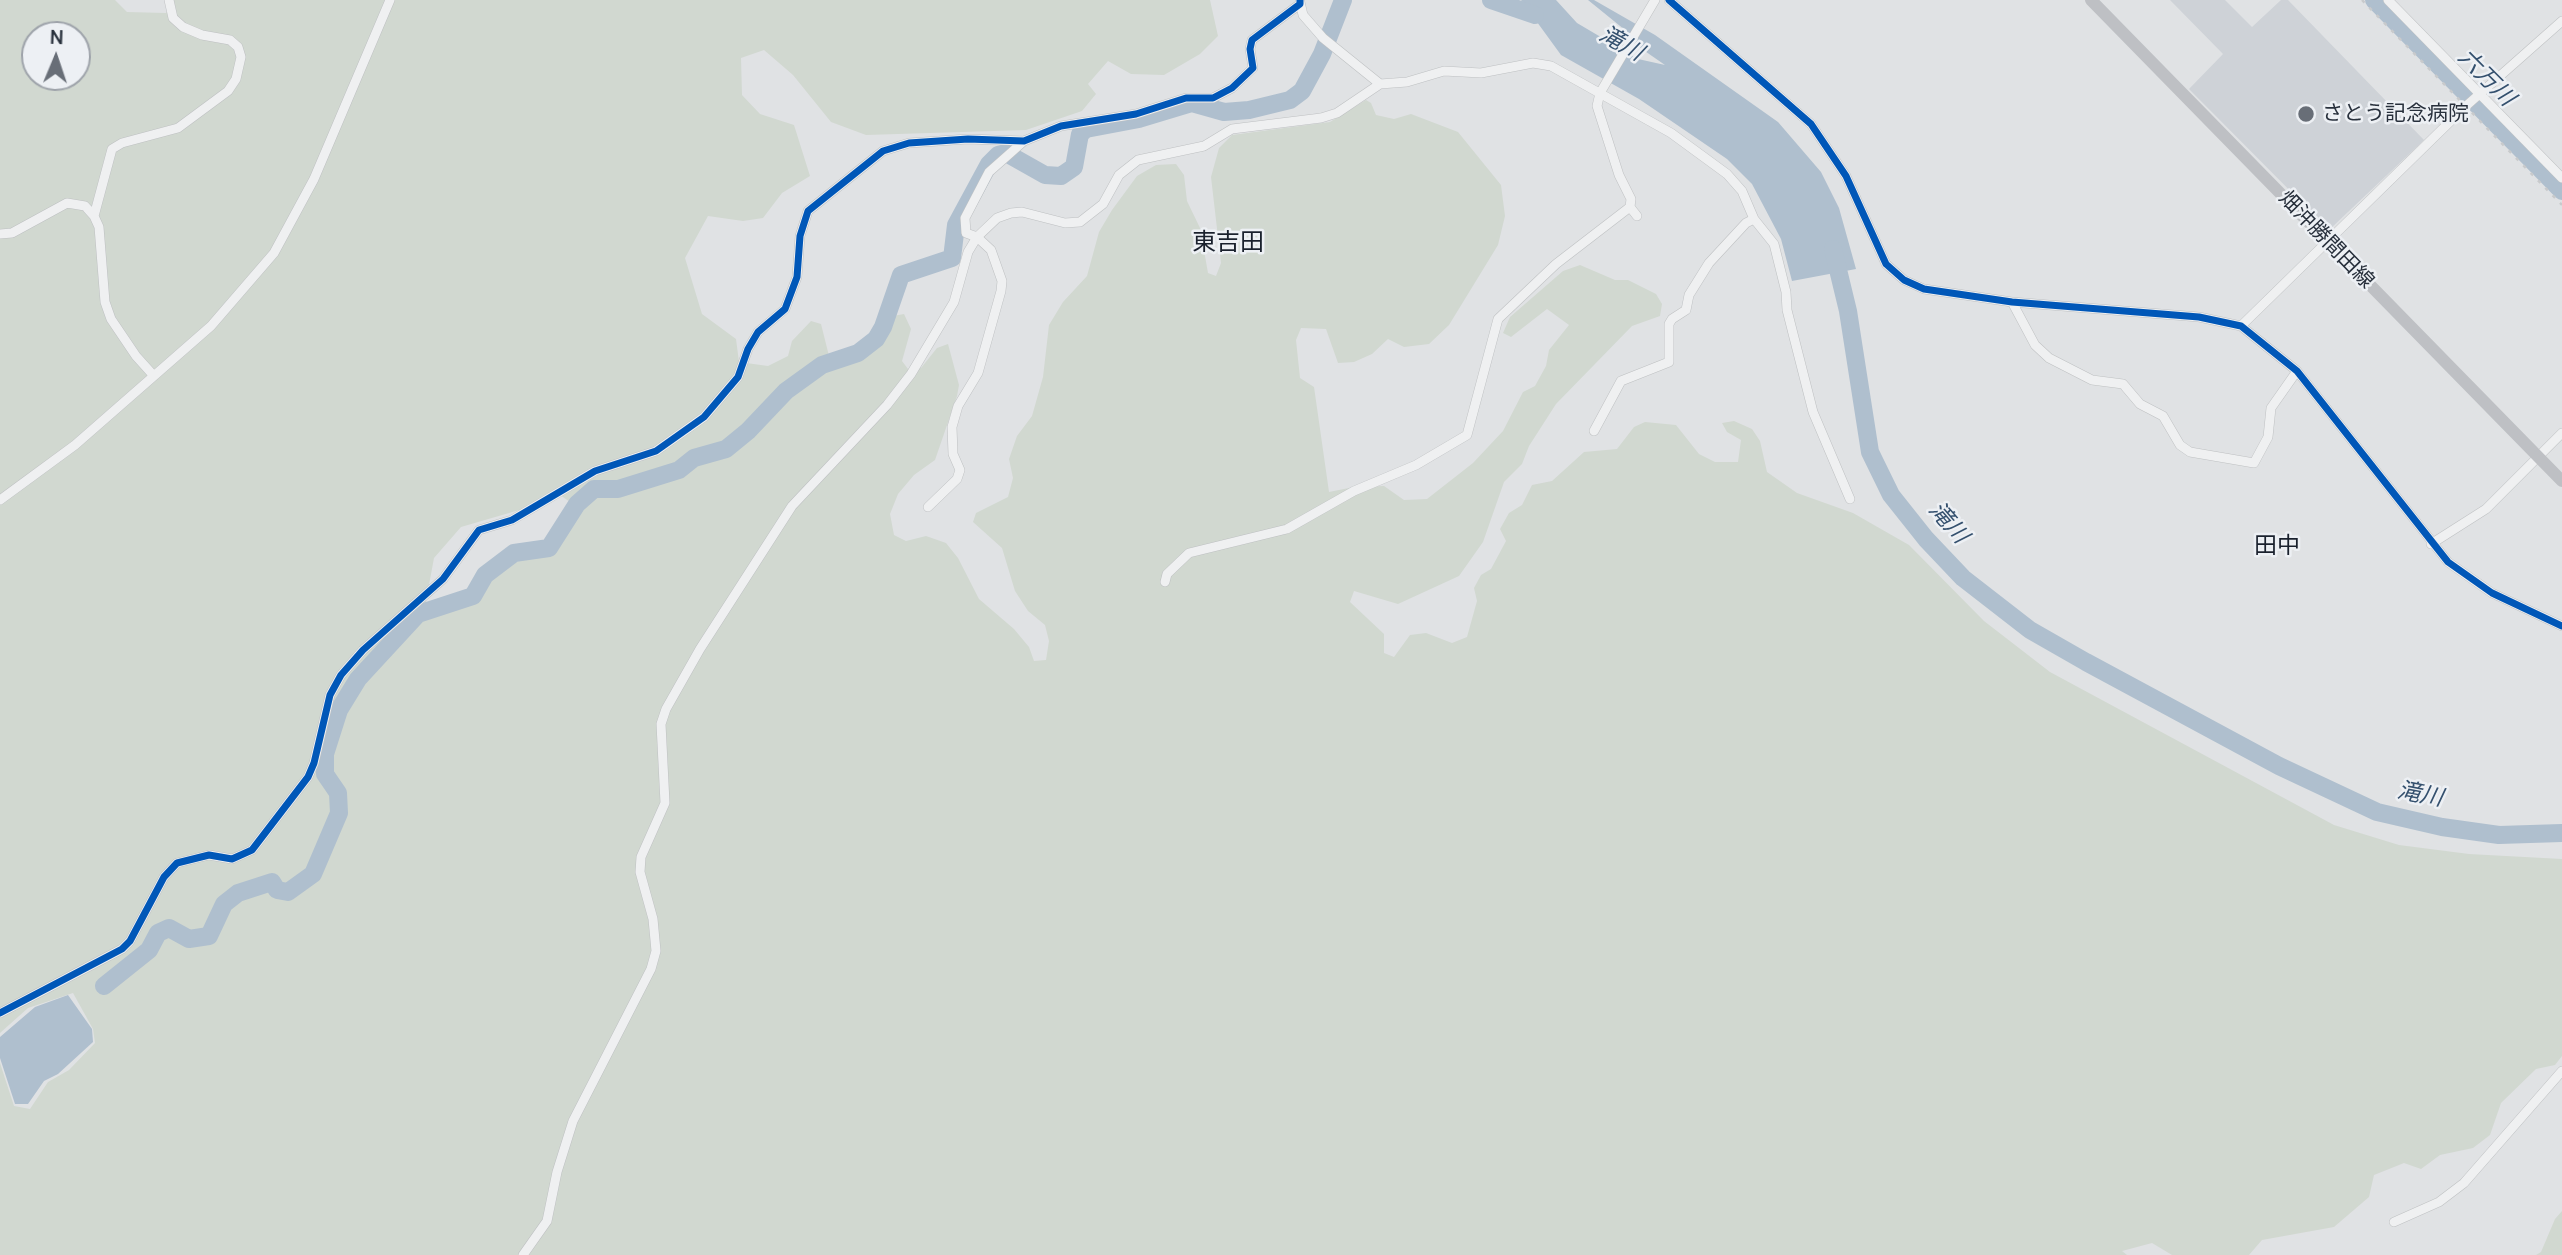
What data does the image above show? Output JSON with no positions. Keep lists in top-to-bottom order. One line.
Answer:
{"streets":{"main road":["畑沖勝間田線"]},"districts":["東吉田","田中"],"water":["滝川","六万川"],"places":["さとう記念病院"],"north":"top"}
